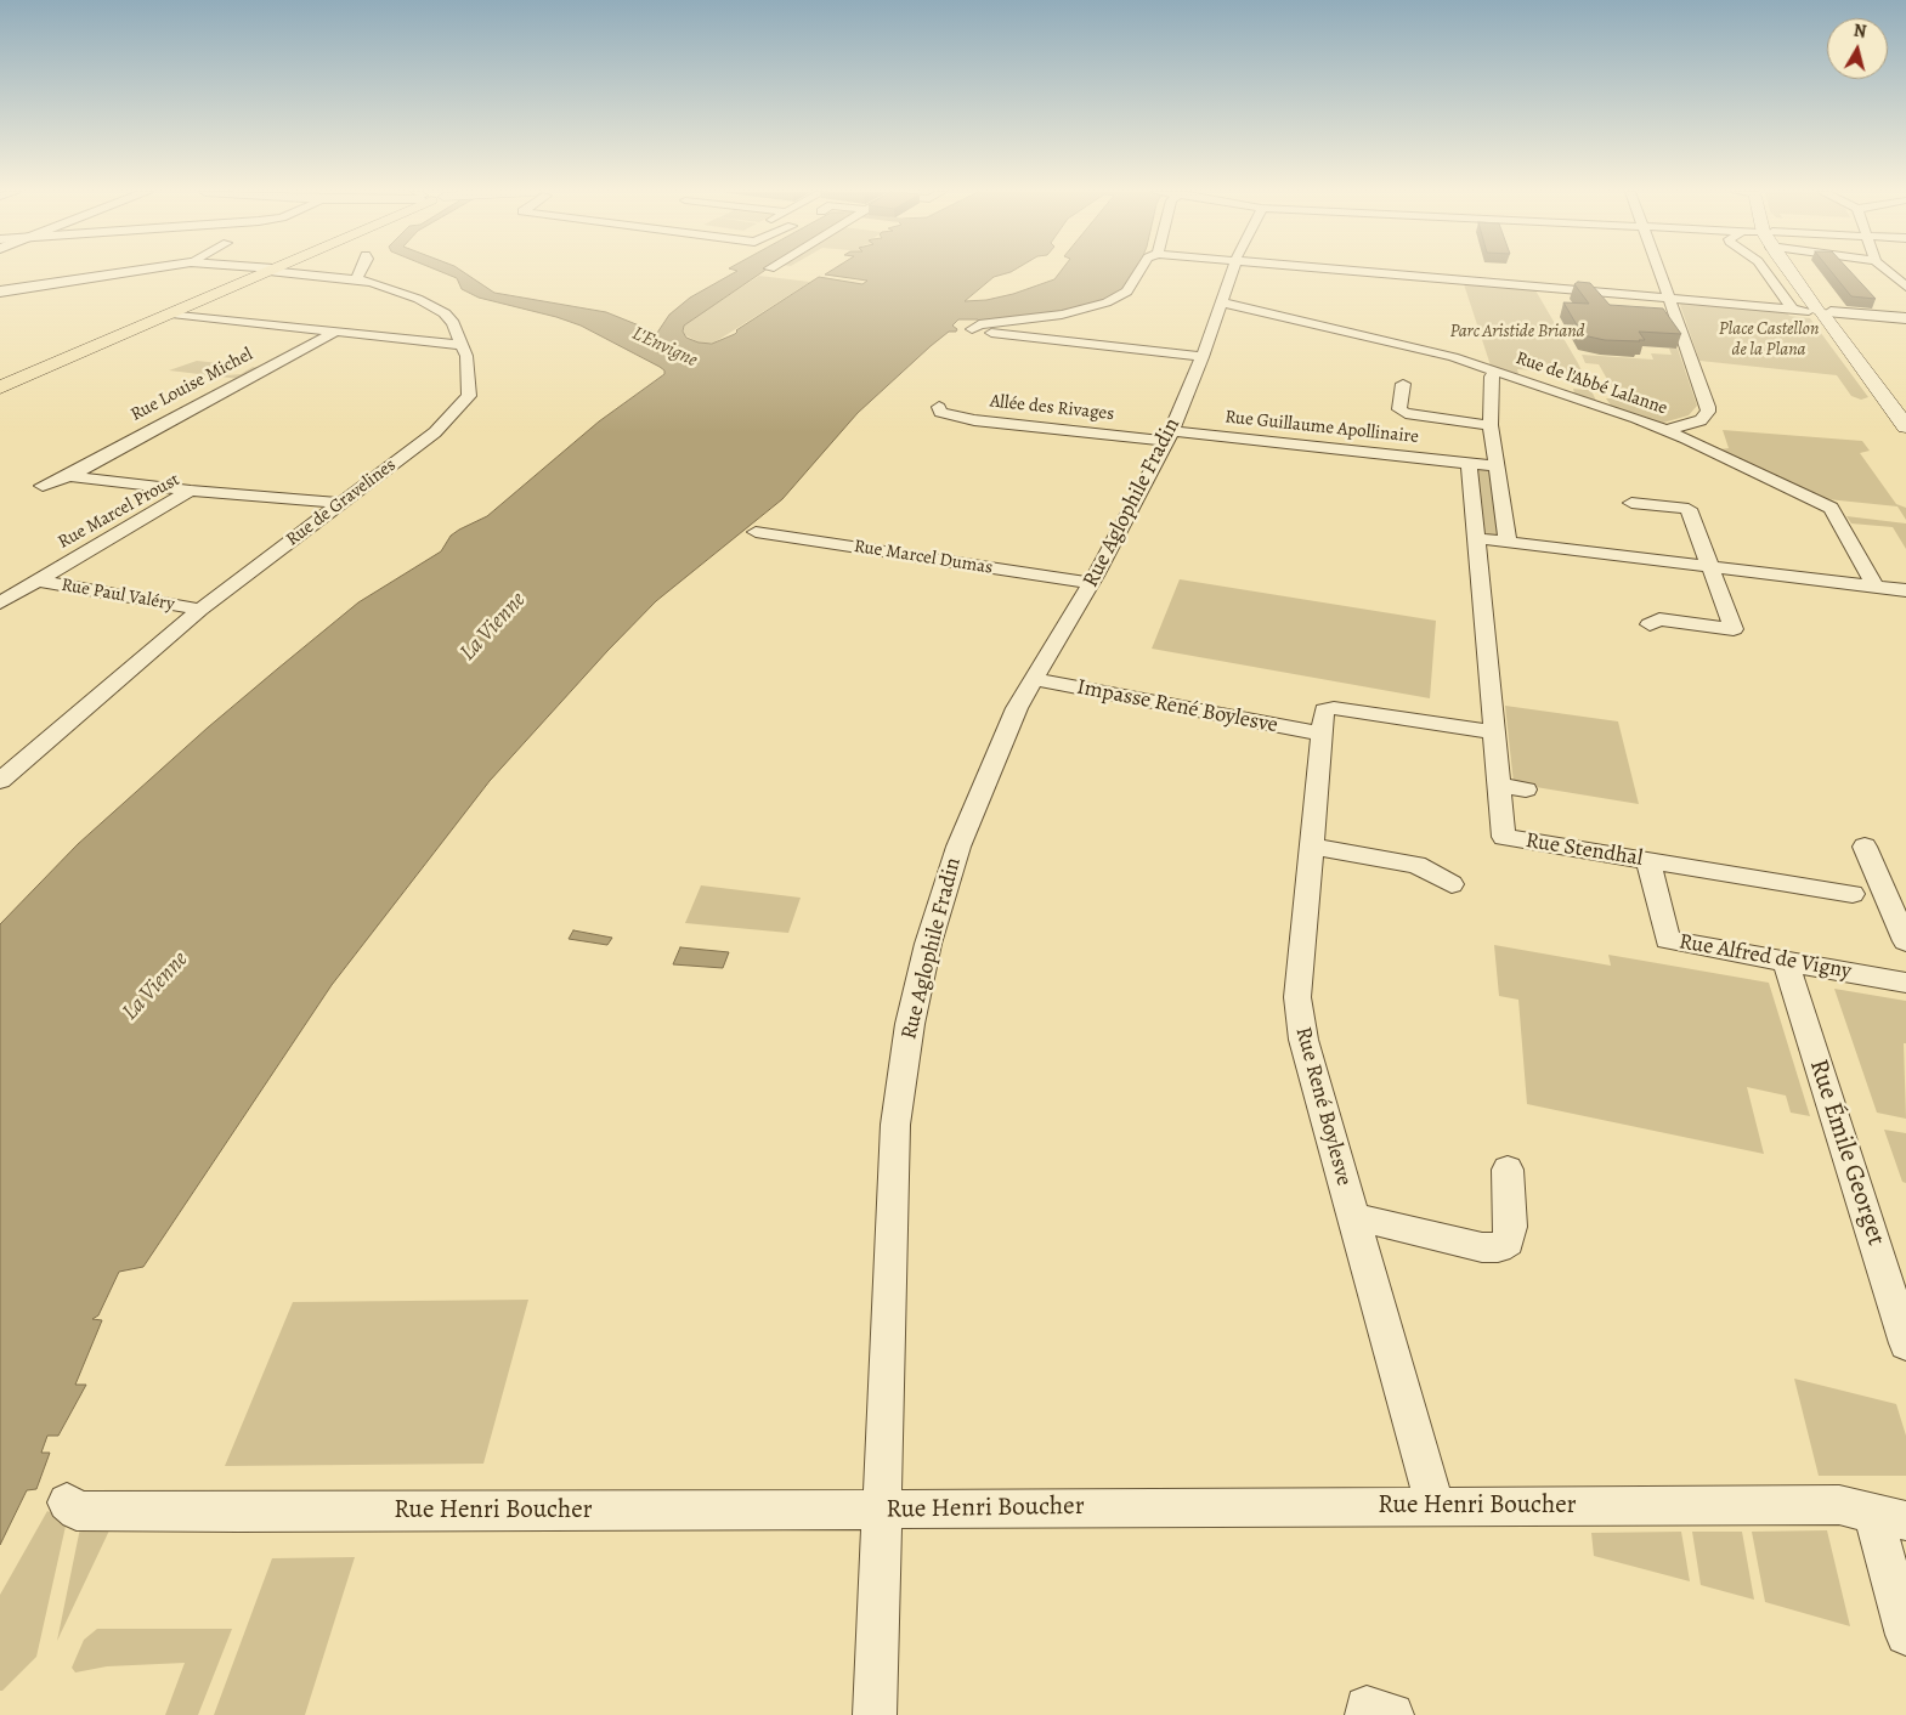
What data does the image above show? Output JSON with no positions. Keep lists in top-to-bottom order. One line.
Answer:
{"streets":{"street":["Rue de l'Abbé Lalanne","Rue Louise Michel","Allée des Rivages","Rue Guillaume Apollinaire","Rue de Gravelines","Rue Aglophile Fradin","Rue Marcel Proust","Rue Marcel Dumas","Rue Paul Valéry","Impasse René Boylesve","Rue Stendhal","Rue Alfred de Vigny","Rue René Boylesve","Rue Émile Georget","Rue Henri Boucher"]},"crossings":[["Rue de l'Abbé Lalanne","Rue Aglophile Fradin"],["Rue Louise Michel","Rue Marcel Proust"],["Allée des Rivages","Rue Guillaume Apollinaire"],["Allée des Rivages","Rue Aglophile Fradin"],["Rue Guillaume Apollinaire","Rue Aglophile Fradin"],["Rue Guillaume Apollinaire","Rue Stendhal"],["Rue de Gravelines","Rue Marcel Proust"],["Rue de Gravelines","Rue Paul Valéry"],["Rue Aglophile Fradin","Rue Marcel Dumas"],["Rue Aglophile Fradin","Impasse René Boylesve"],["Rue Aglophile Fradin","Rue Henri Boucher"],["Rue Marcel Proust","Rue Paul Valéry"],["Impasse René Boylesve","Rue René Boylesve"],["Rue Stendhal","Rue Alfred de Vigny"],["Rue Stendhal","Rue René Boylesve"],["Rue Alfred de Vigny","Rue Émile Georget"],["Rue René Boylesve","Rue Henri Boucher"]],"water":["L'Envigne","La Vienne"],"parks":["Place Castellon de la Plana","Parc Aristide Briand"],"north":"top"}
